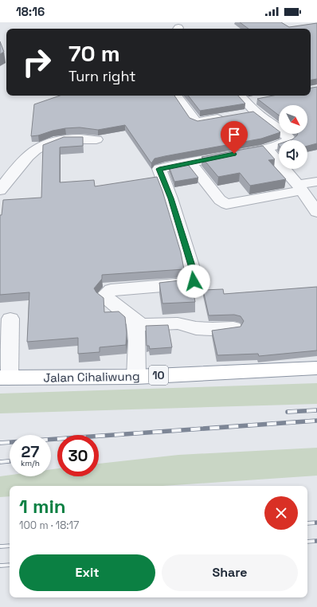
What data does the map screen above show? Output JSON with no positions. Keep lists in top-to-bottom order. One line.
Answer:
{"streets":{"highway":["10","Jalan Cihaliwung"]},"north":"bottom right","page":{"status":"18:16","turn":["70 m","Turn right"],"speed":"27 km/h","limit":"30","heading":["1 min","100 m · 18:17"],"buttons":["Exit","Share"]}}
